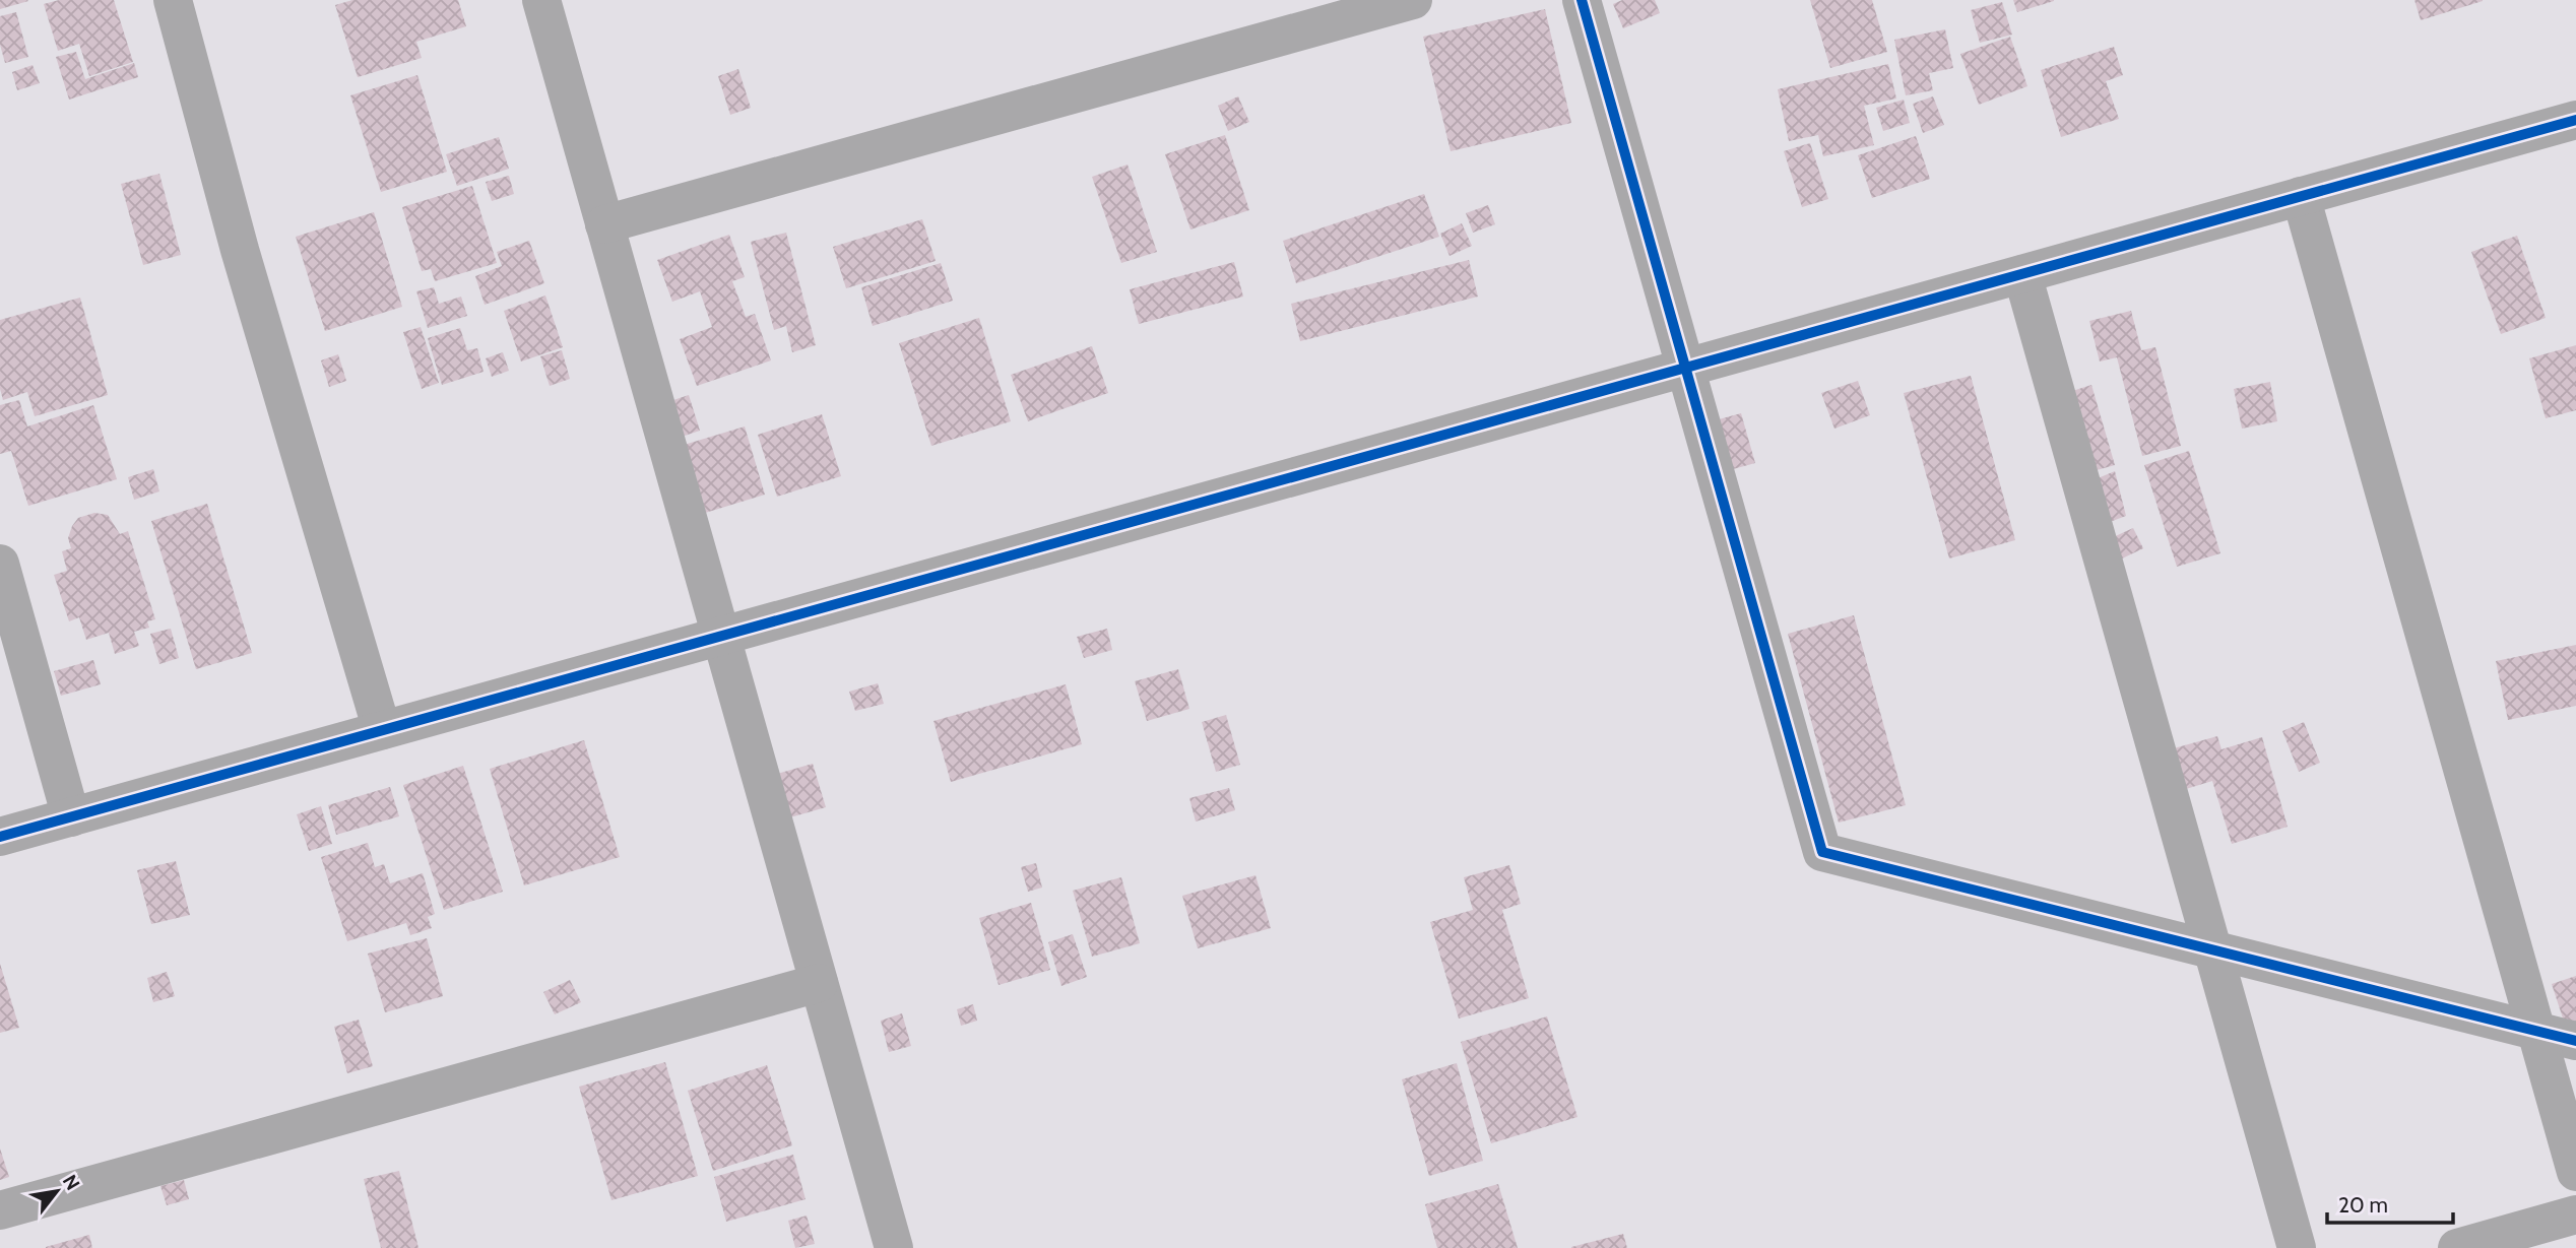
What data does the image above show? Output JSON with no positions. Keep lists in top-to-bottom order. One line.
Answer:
{"scale_bar":"20 m","north":"top right"}
